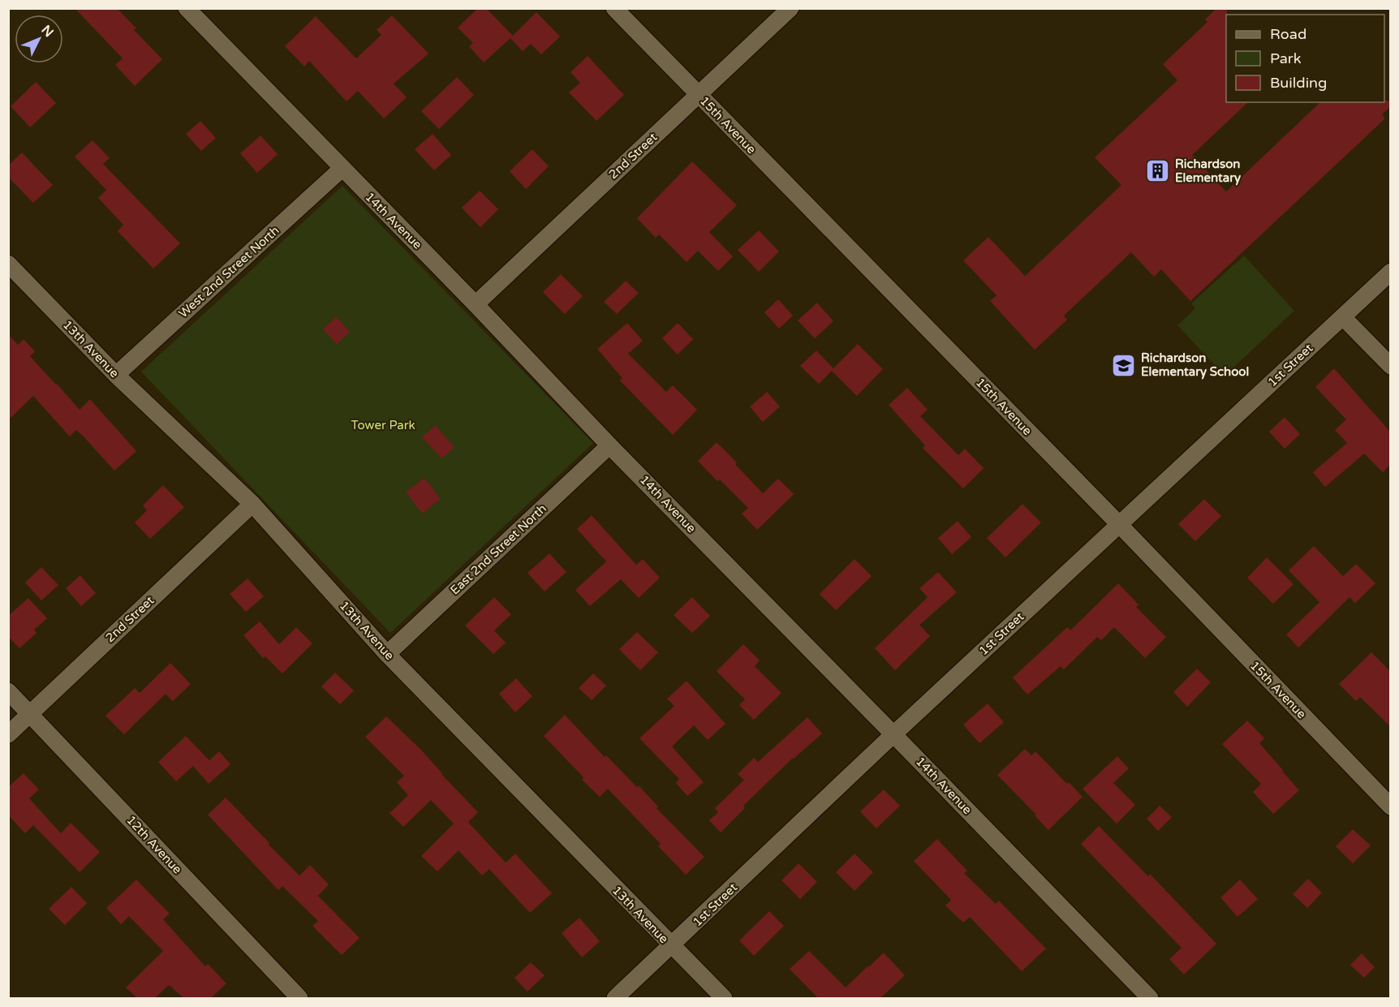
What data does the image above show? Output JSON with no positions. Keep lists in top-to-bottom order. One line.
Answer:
{"streets":{"street":["15th Avenue","2nd Street","14th Avenue","West 2nd Street North","13th Avenue","1st Street","East 2nd Street North","12th Avenue"]},"crossings":[["15th Avenue","2nd Street"],["15th Avenue","1st Street"],["2nd Street","14th Avenue"],["2nd Street","13th Avenue"],["2nd Street","12th Avenue"],["14th Avenue","West 2nd Street North"],["14th Avenue","1st Street"],["14th Avenue","East 2nd Street North"],["West 2nd Street North","13th Avenue"],["13th Avenue","1st Street"],["13th Avenue","East 2nd Street North"]],"parks":["Tower Park"],"places":{"building":["Richardson Elementary"],"school or university":["Richardson Elementary School"]},"legend":["Road","Park","Building"],"north":"top right"}
